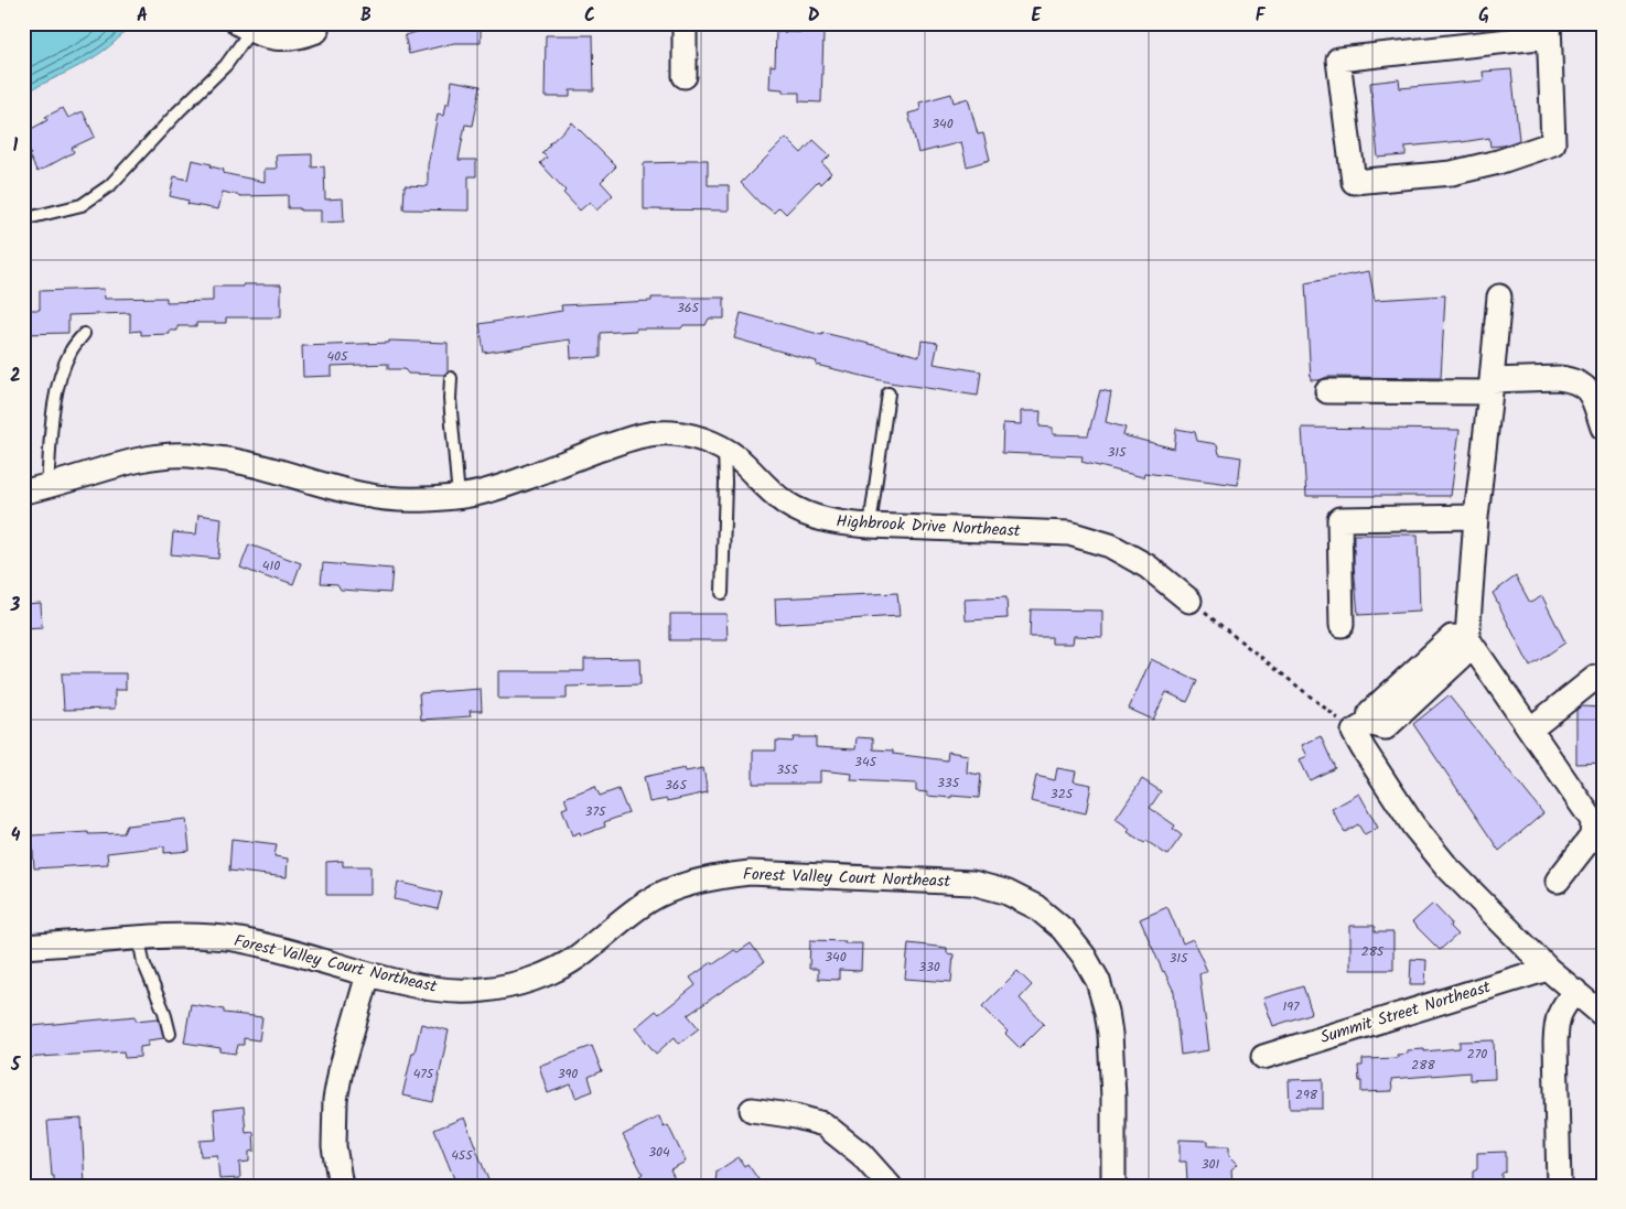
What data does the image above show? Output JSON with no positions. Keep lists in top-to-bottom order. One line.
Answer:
{"streets":{"street":["Highbrook Drive Northeast","Forest Valley Court Northeast","Summit Street Northeast"]},"house_numbers":["340","365","405","315","410","345","355","335","365","325","375","285","340","315","330","197","270","288","475","390","298","304","455","301"],"grid":{"columns":["A","B","C","D","E","F","G"],"rows":["1","2","3","4","5"]}}
